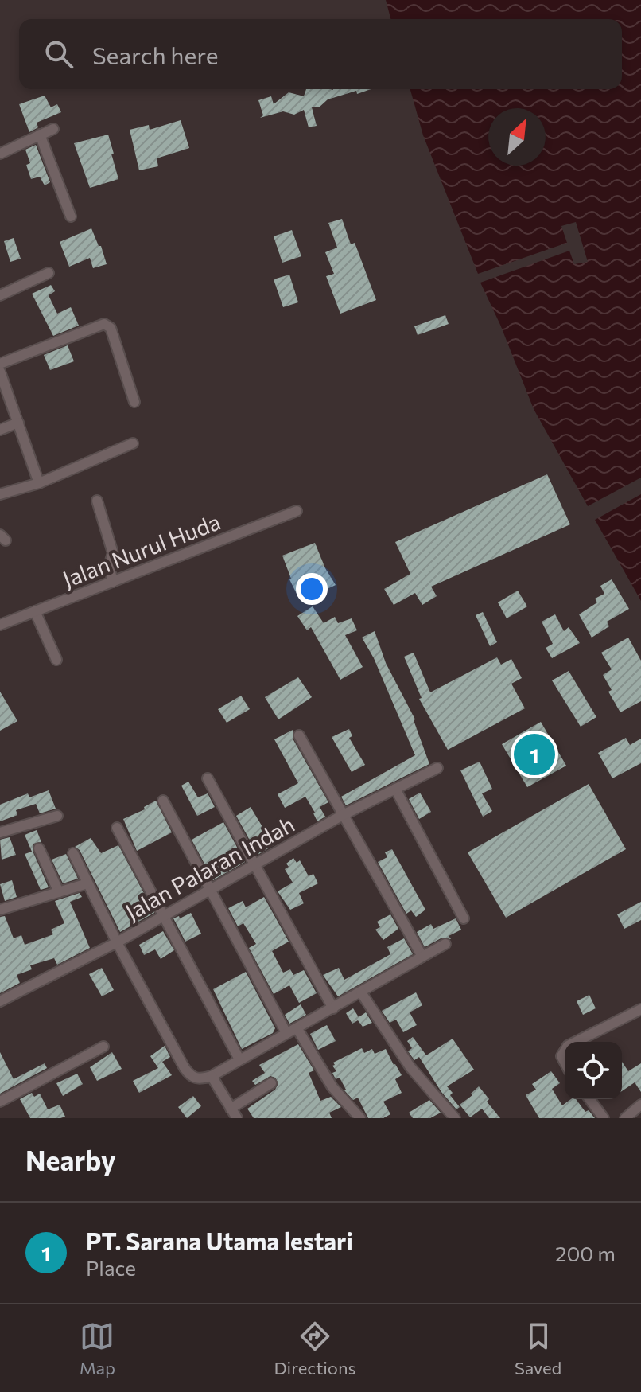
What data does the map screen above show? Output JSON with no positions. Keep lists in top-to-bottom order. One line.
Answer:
{"streets":{"street":["Jalan Nurul Huda","Jalan Palaran Indah"]},"north":"top right","page":{"search":"Search here","pins":"1","heading":"Nearby","list":[{"mark":"1","name":"PT. Sarana Utama lestari","note":"Place","value":"200 m"}],"nav":["Map","Directions","Saved"]}}
